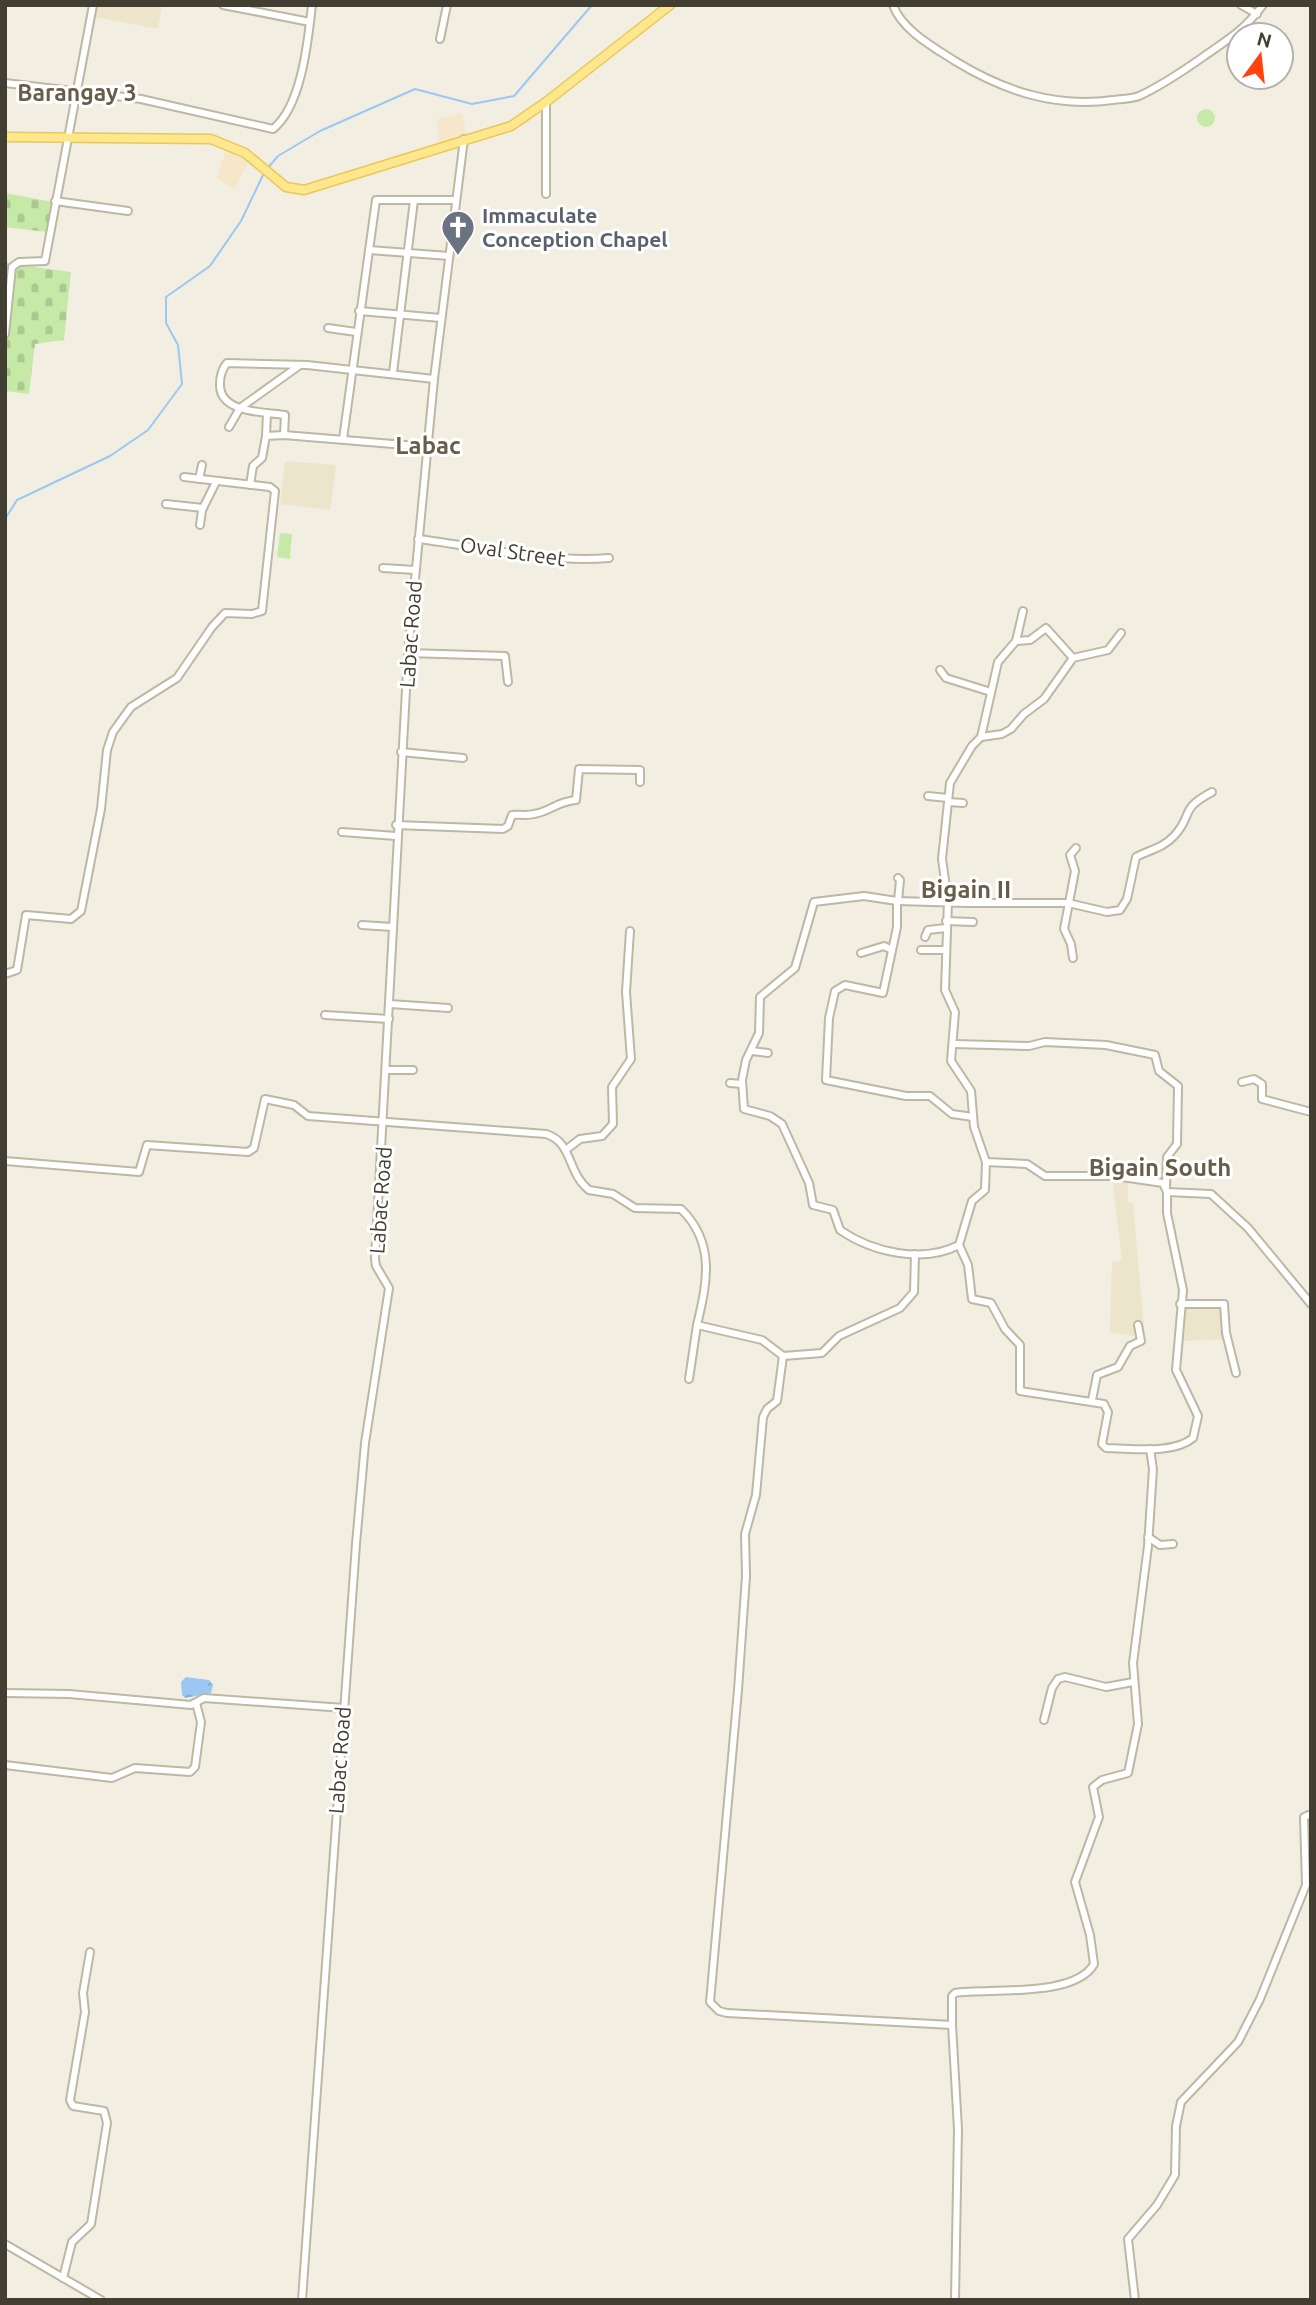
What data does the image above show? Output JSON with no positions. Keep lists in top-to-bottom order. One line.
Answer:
{"streets":{"street":["Oval Street","Labac Road"]},"crossings":[["Oval Street","Labac Road"]],"districts":["Barangay 3","Labac","Bigain II","Bigain South"],"places":{"church":["Immaculate Conception Chapel"]},"north":"top"}
